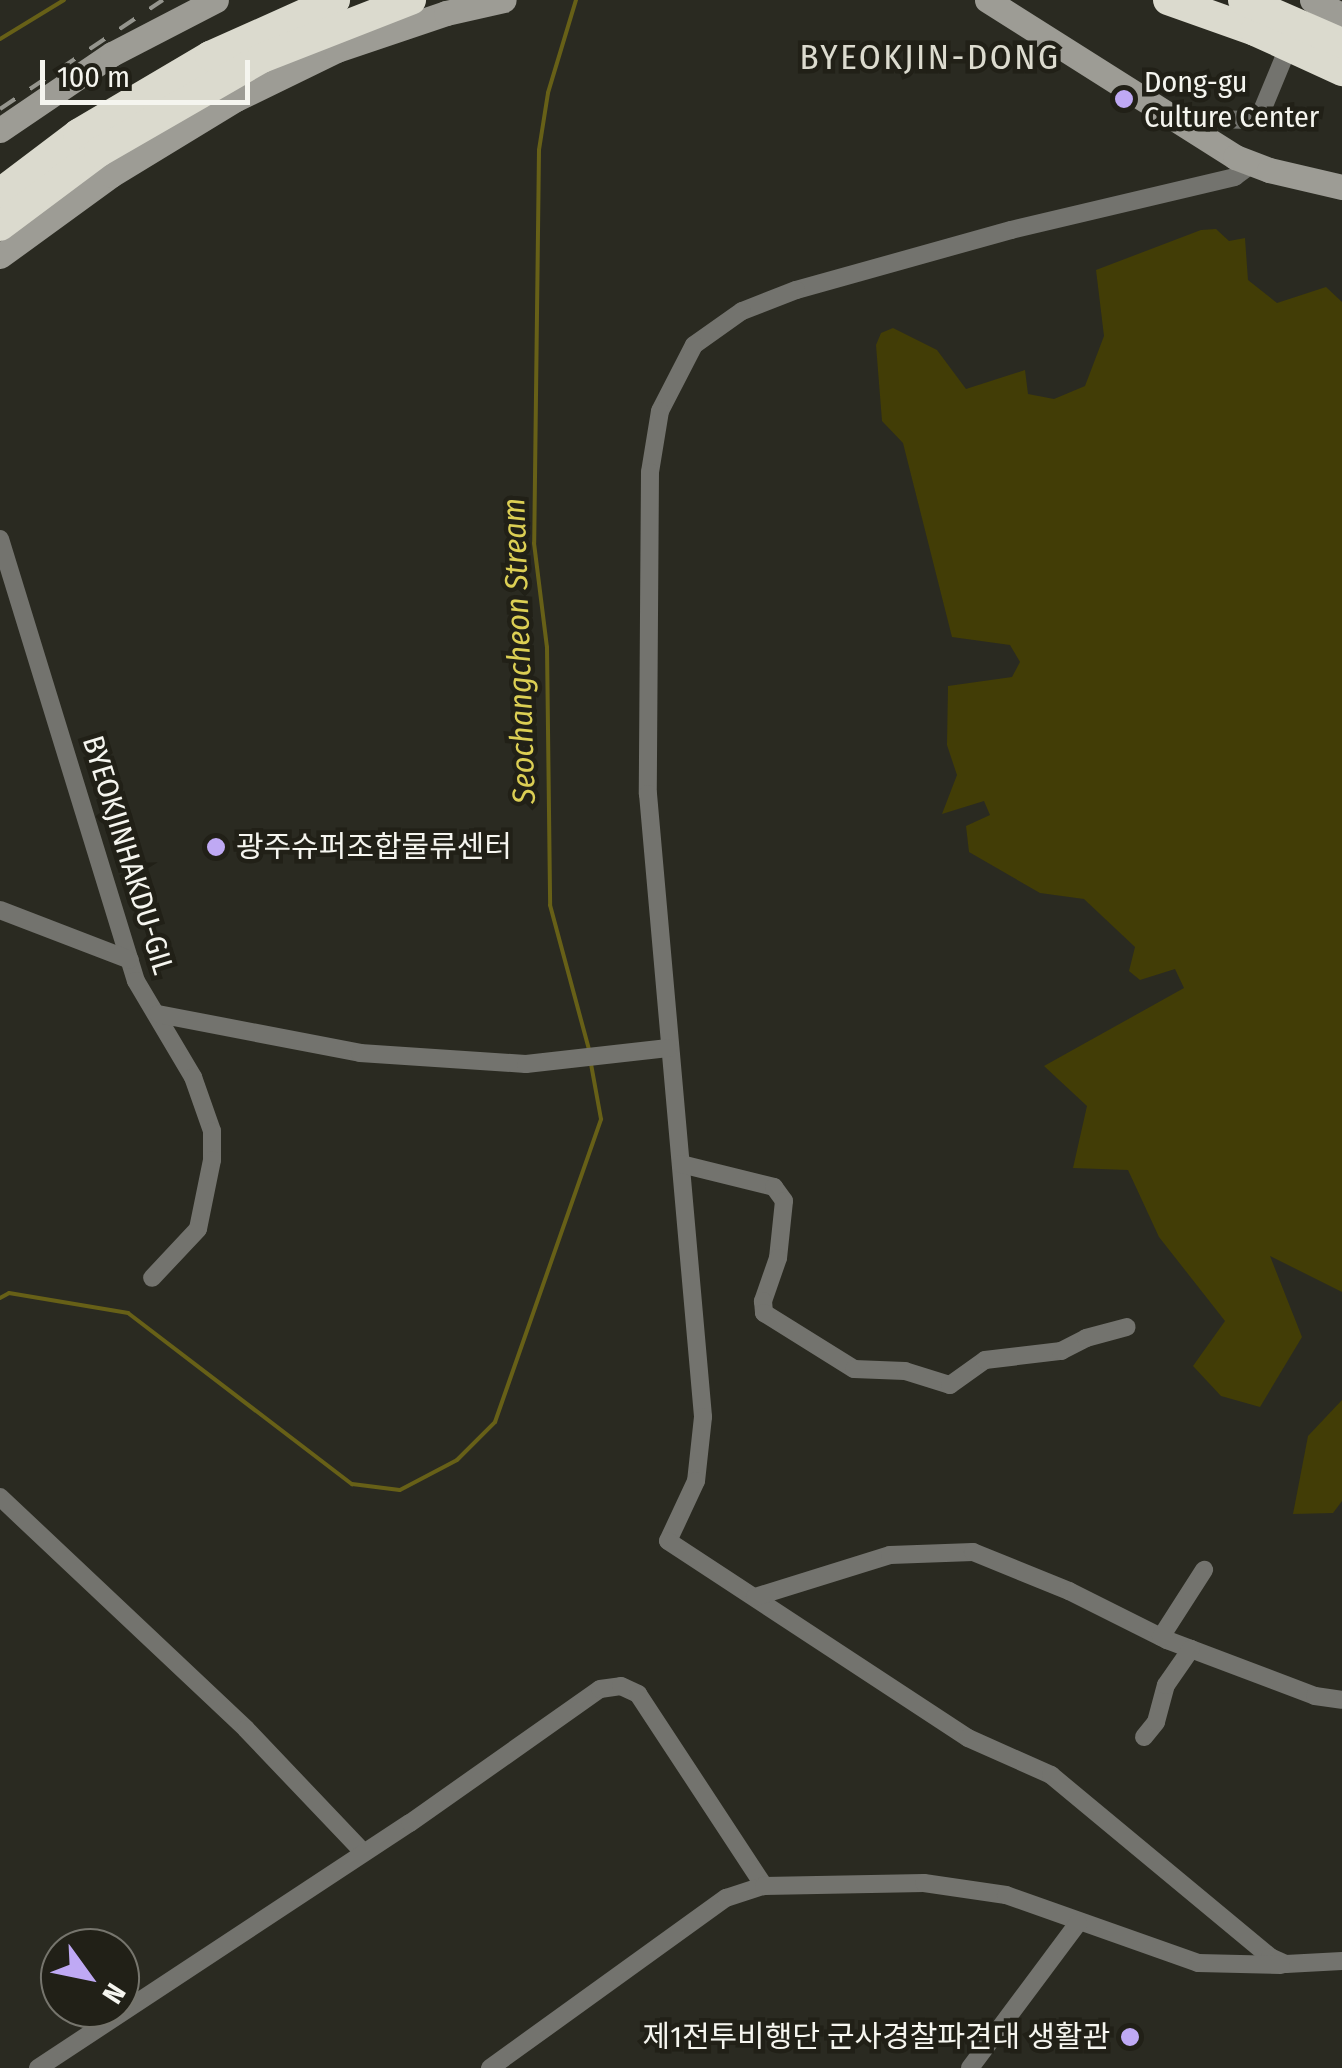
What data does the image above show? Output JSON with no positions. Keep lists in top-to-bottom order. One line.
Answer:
{"streets":{"street":["BYEOKJINHAKDU-GIL"]},"districts":["BYEOKJIN-DONG"],"water":["Seochangcheon Stream"],"places":["Dong-gu Culture Center","광주슈퍼조합물류센터","제1전투비행단 군사경찰파견대 생활관"],"scale_bar":"100 m","north":"bottom right"}
